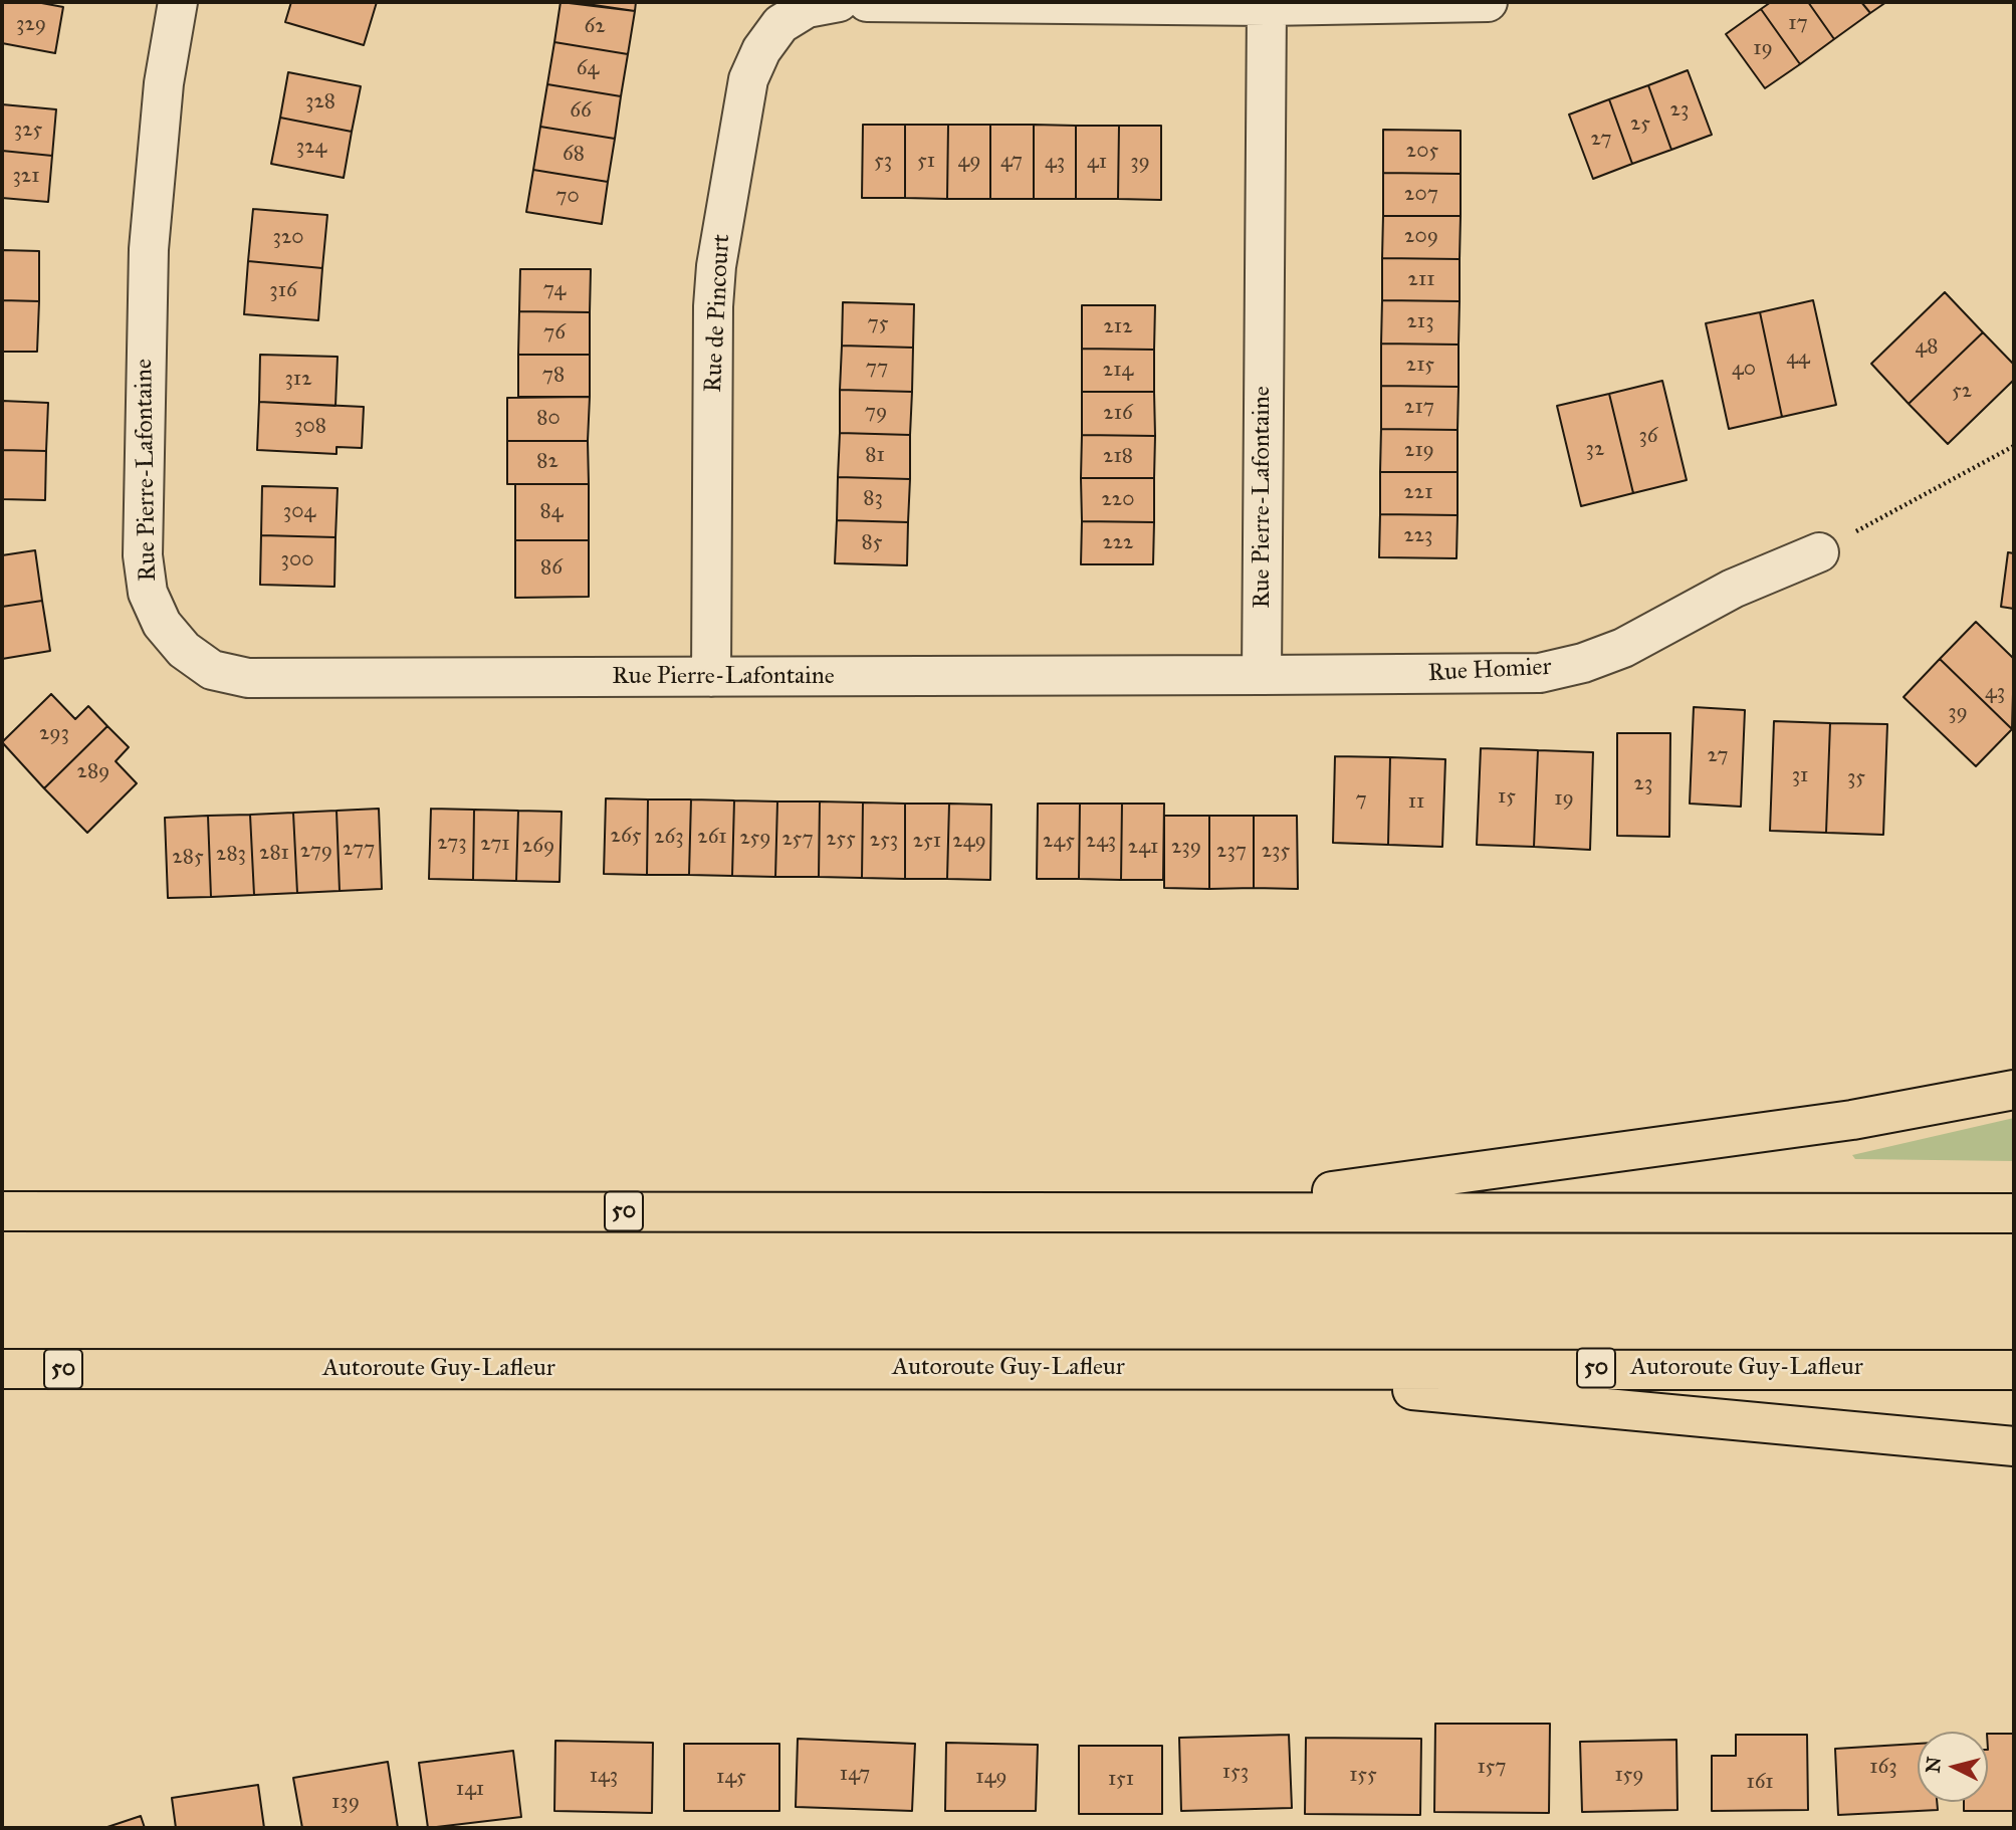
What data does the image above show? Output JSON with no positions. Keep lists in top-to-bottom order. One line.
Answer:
{"streets":{"highway":["50","Autoroute Guy-Lafleur"],"street":["Rue de Pincourt","Rue Pierre-Lafontaine","Rue Homier"]},"crossings":[["Rue de Pincourt","Rue Pierre-Lafontaine"],["Rue Pierre-Lafontaine","Rue Homier"]],"house_numbers":["17","329","62","19","64","328","23","66","25","325","27","324","205","68","53","51","49","47","43","41","39","321","207","70","209","320","211","74","316","213","75","212","76","48","44","215","77","40","214","78","312","52","217","79","216","80","308","36","32","219","81","218","82","221","83","220","304","84","223","85","222","300","86","43","39","293","27","289","31","35","23","15","19","7","11","265","263","261","259","257","255","253","251","249","245","243","273","271","269","241","239","277","279","237","235","281","283","285","157","163","153","147","155","159","143","145","149","151","161","141","139"],"north":"left"}
